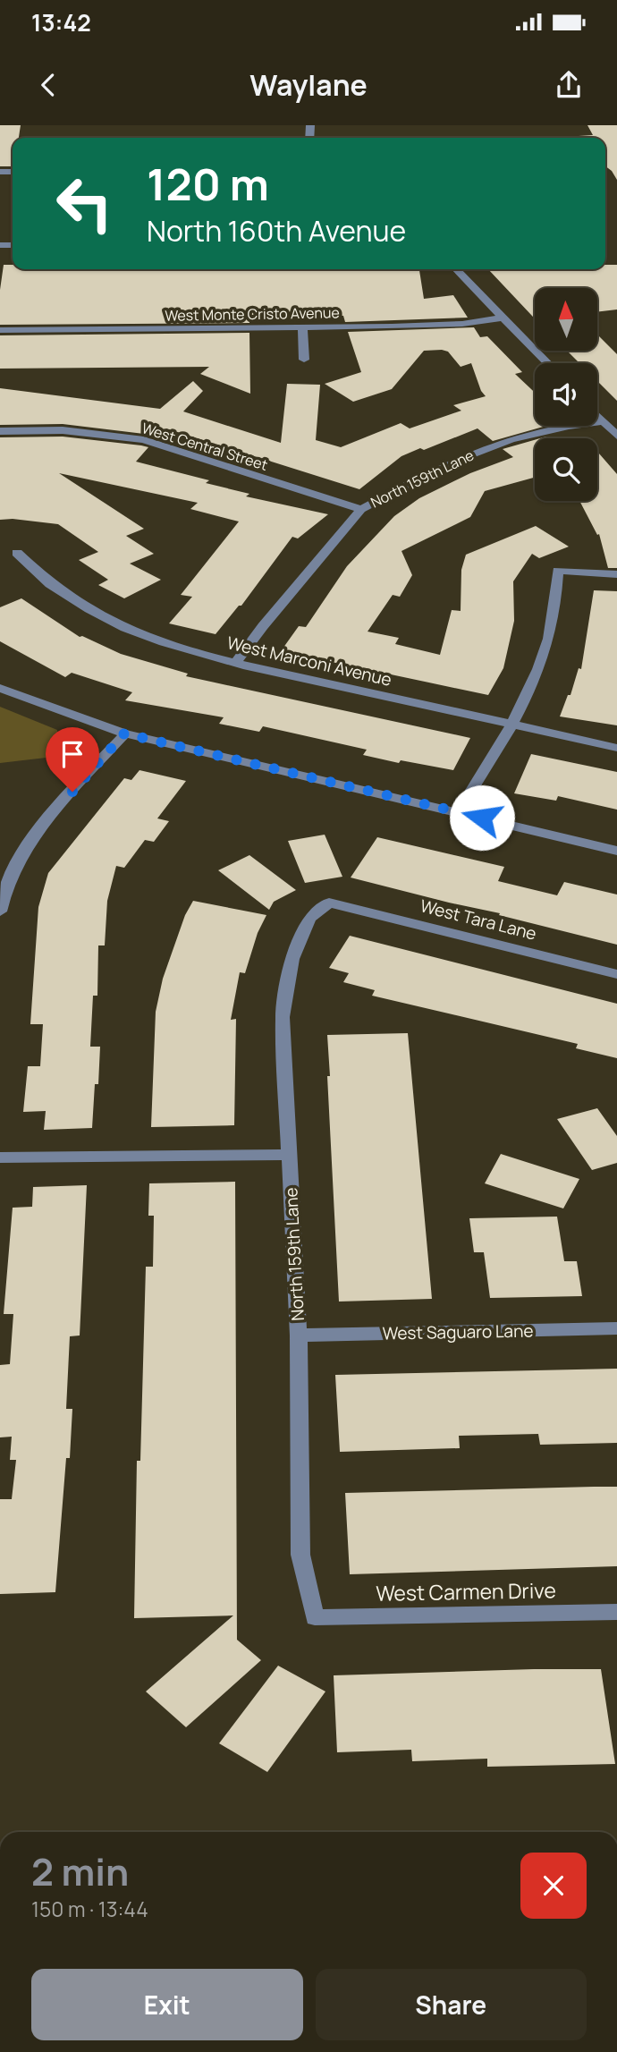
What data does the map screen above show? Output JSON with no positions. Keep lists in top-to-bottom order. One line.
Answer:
{"streets":{"street":["West Monte Cristo Avenue","West Central Street","North 159th Lane","West Marconi Avenue","West Tara Lane","West Saguaro Lane","West Carmen Drive"]},"crossings":[["West Central Street","North 159th Lane"],["North 159th Lane","West Marconi Avenue"],["North 159th Lane","West Tara Lane"],["North 159th Lane","West Saguaro Lane"],["North 159th Lane","West Carmen Drive"]],"north":"top","page":{"status":"13:42","header":"Waylane","turn":["120 m","North 160th Avenue"],"heading":["2 min","150 m · 13:44"],"buttons":["Exit","Share"]}}
